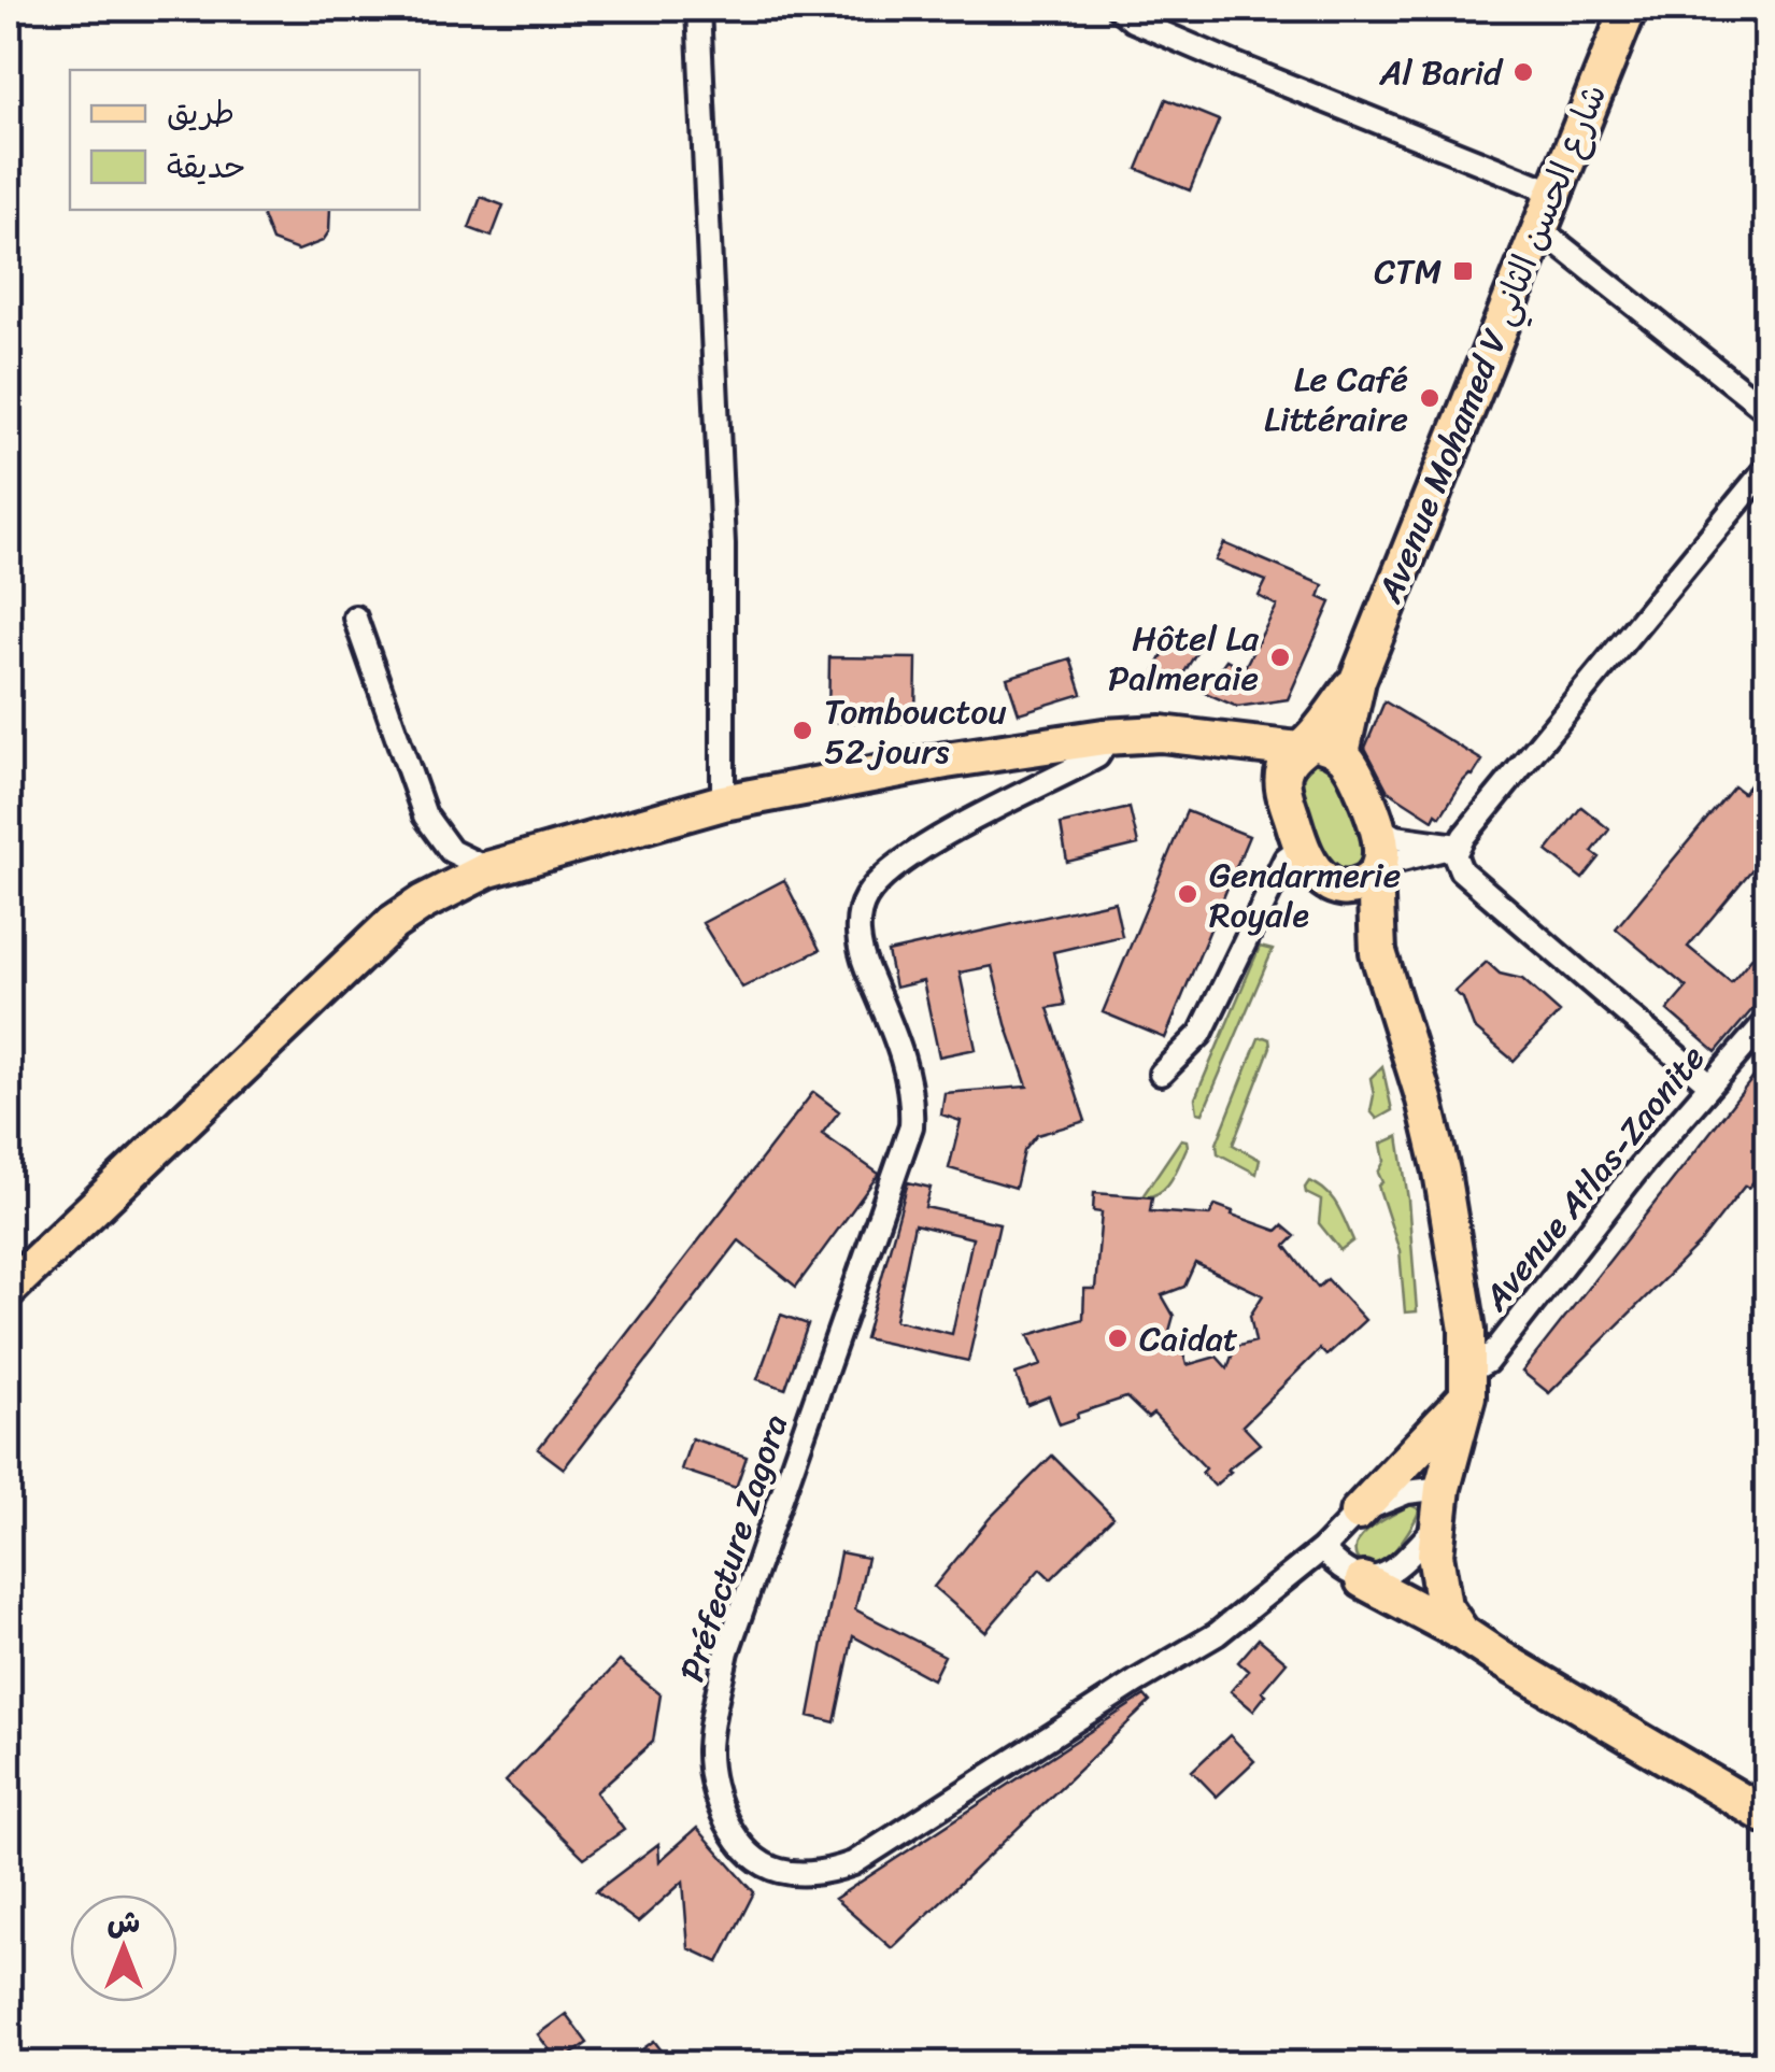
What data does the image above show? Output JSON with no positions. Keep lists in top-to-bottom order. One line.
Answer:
{"streets":{"main road":["Avenue Mohamed V شارع الحسن الثاني"],"street":["Avenue Atlas-Zaonite","Préfecture Zagora"]},"places":{"other":["Al Barid","Le Café Littéraire","Hôtel La Palmeraie","Tombouctou 52 jours","Gendarmerie Royale","Caidat"],"transit":["CTM"]},"legend":["طريق","حديقة"],"north":"top"}
